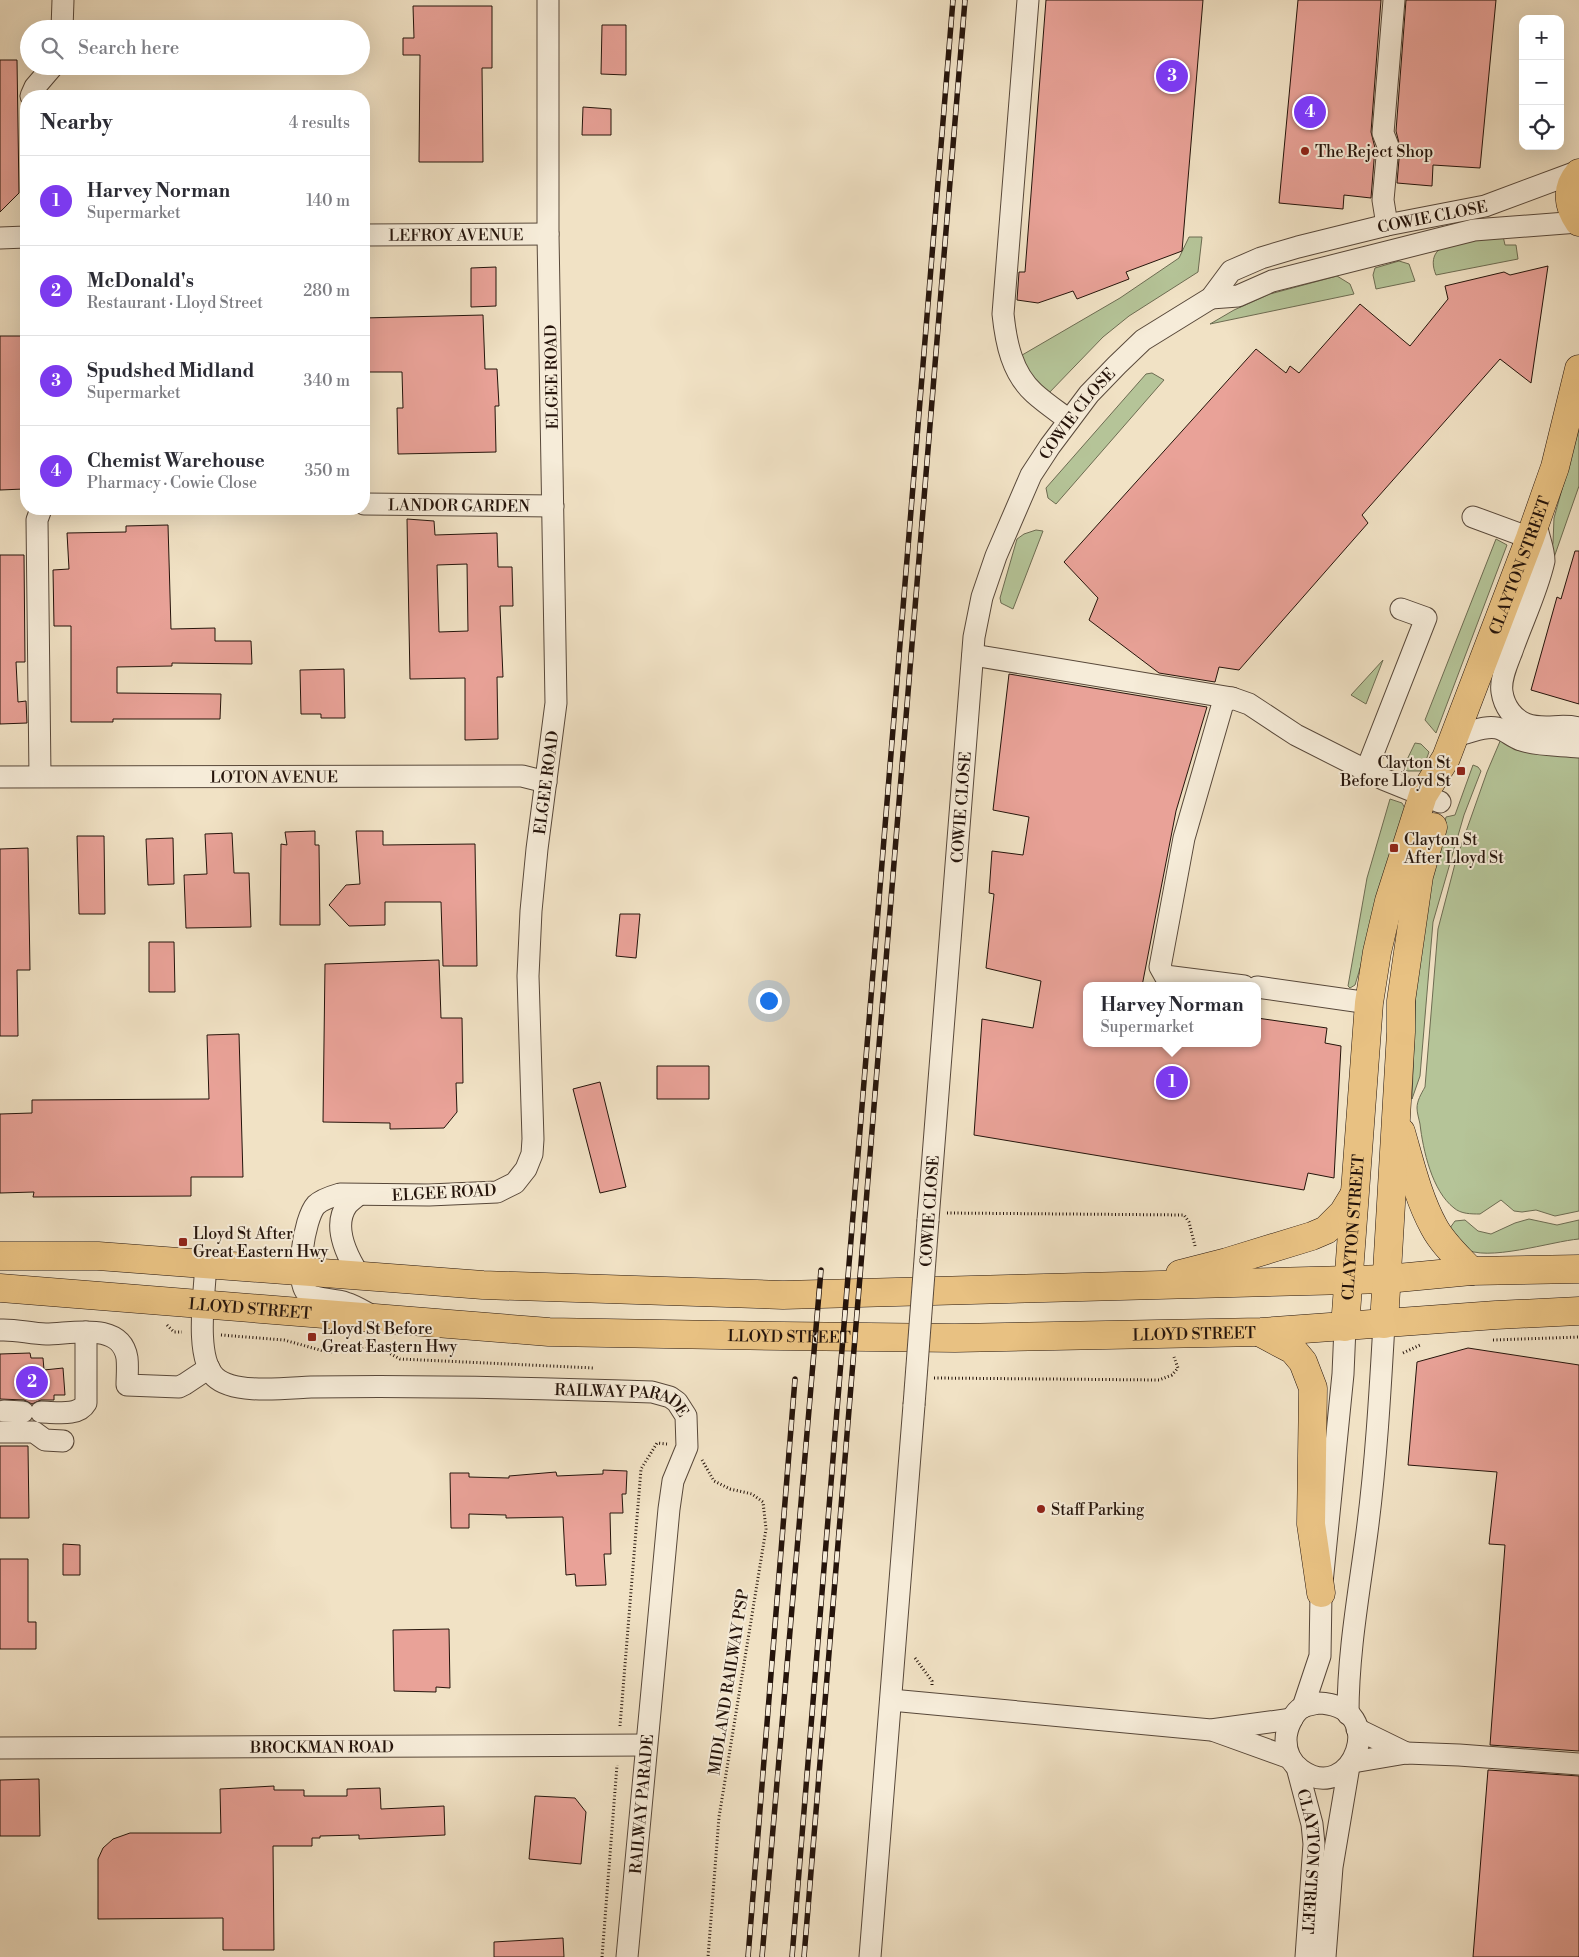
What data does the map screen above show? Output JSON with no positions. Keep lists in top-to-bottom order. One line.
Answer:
{"streets":{"main road":["CLAYTON STREET","LLOYD STREET"],"street":["COWIE CLOSE","LEFROY AVENUE","ELGEE ROAD","LANDOR GARDEN","LOTON AVENUE","RAILWAY PARADE","BROCKMAN ROAD"],"path":["MIDLAND RAILWAY PSP"]},"crossings":[["LEFROY AVENUE","ELGEE ROAD"],["ELGEE ROAD","LANDOR GARDEN"],["ELGEE ROAD","LOTON AVENUE"],["ELGEE ROAD","LLOYD STREET"],["CLAYTON STREET","LLOYD STREET"],["RAILWAY PARADE","MIDLAND RAILWAY PSP"],["RAILWAY PARADE","BROCKMAN ROAD"]],"places":{"other":["The Reject Shop","Staff Parking"],"transit":["Clayton St Before Lloyd St","Clayton St After Lloyd St","Lloyd St After Great Eastern Hwy","Lloyd St Before Great Eastern Hwy"]},"page":{"map_buttons":["+","−"],"search":"Search here","pins":["3","4","1","2"],"heading":["Nearby","4 results"],"list":[{"mark":"1","name":"Harvey Norman","note":"Supermarket","value":"140 m"},{"mark":"2","name":"McDonald's","note":"Restaurant · Lloyd Street","value":"280 m"},{"mark":"3","name":"Spudshed Midland","note":"Supermarket","value":"340 m"},{"mark":"4","name":"Chemist Warehouse","note":"Pharmacy · Cowie Close","value":"350 m"}],"popup":["Harvey Norman","Supermarket"]}}
